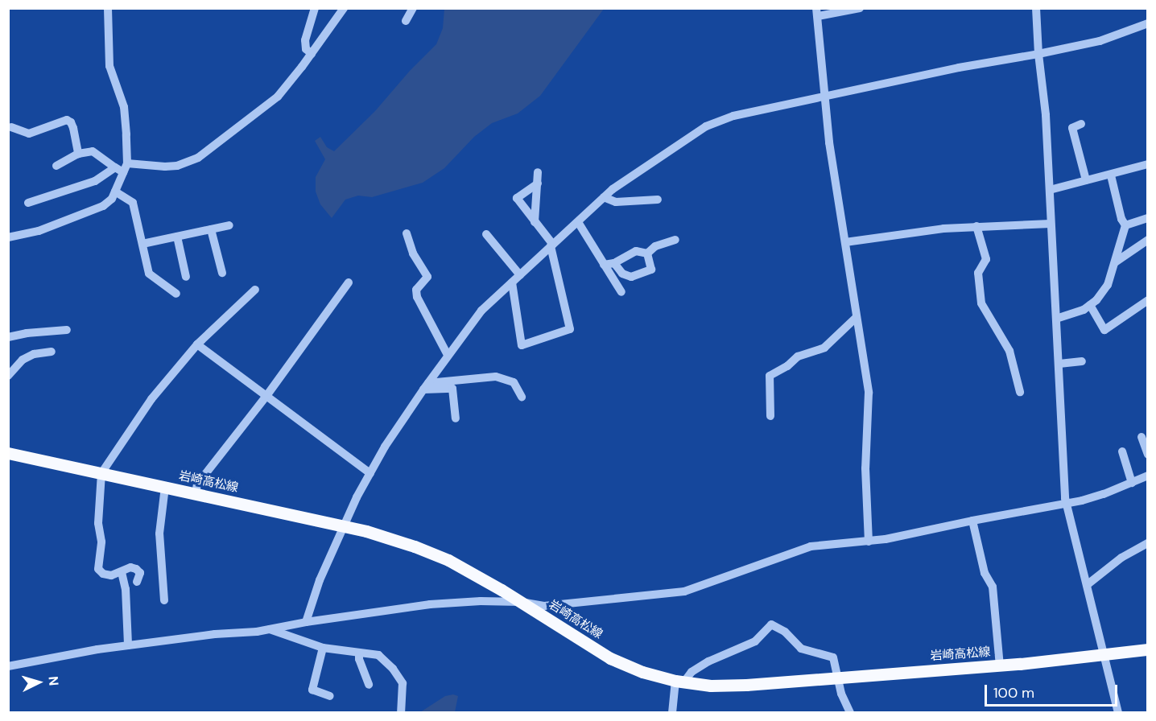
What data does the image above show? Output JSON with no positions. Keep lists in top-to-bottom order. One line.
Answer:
{"streets":{"main road":["岩崎高松線"]},"scale_bar":"100 m","north":"right"}
